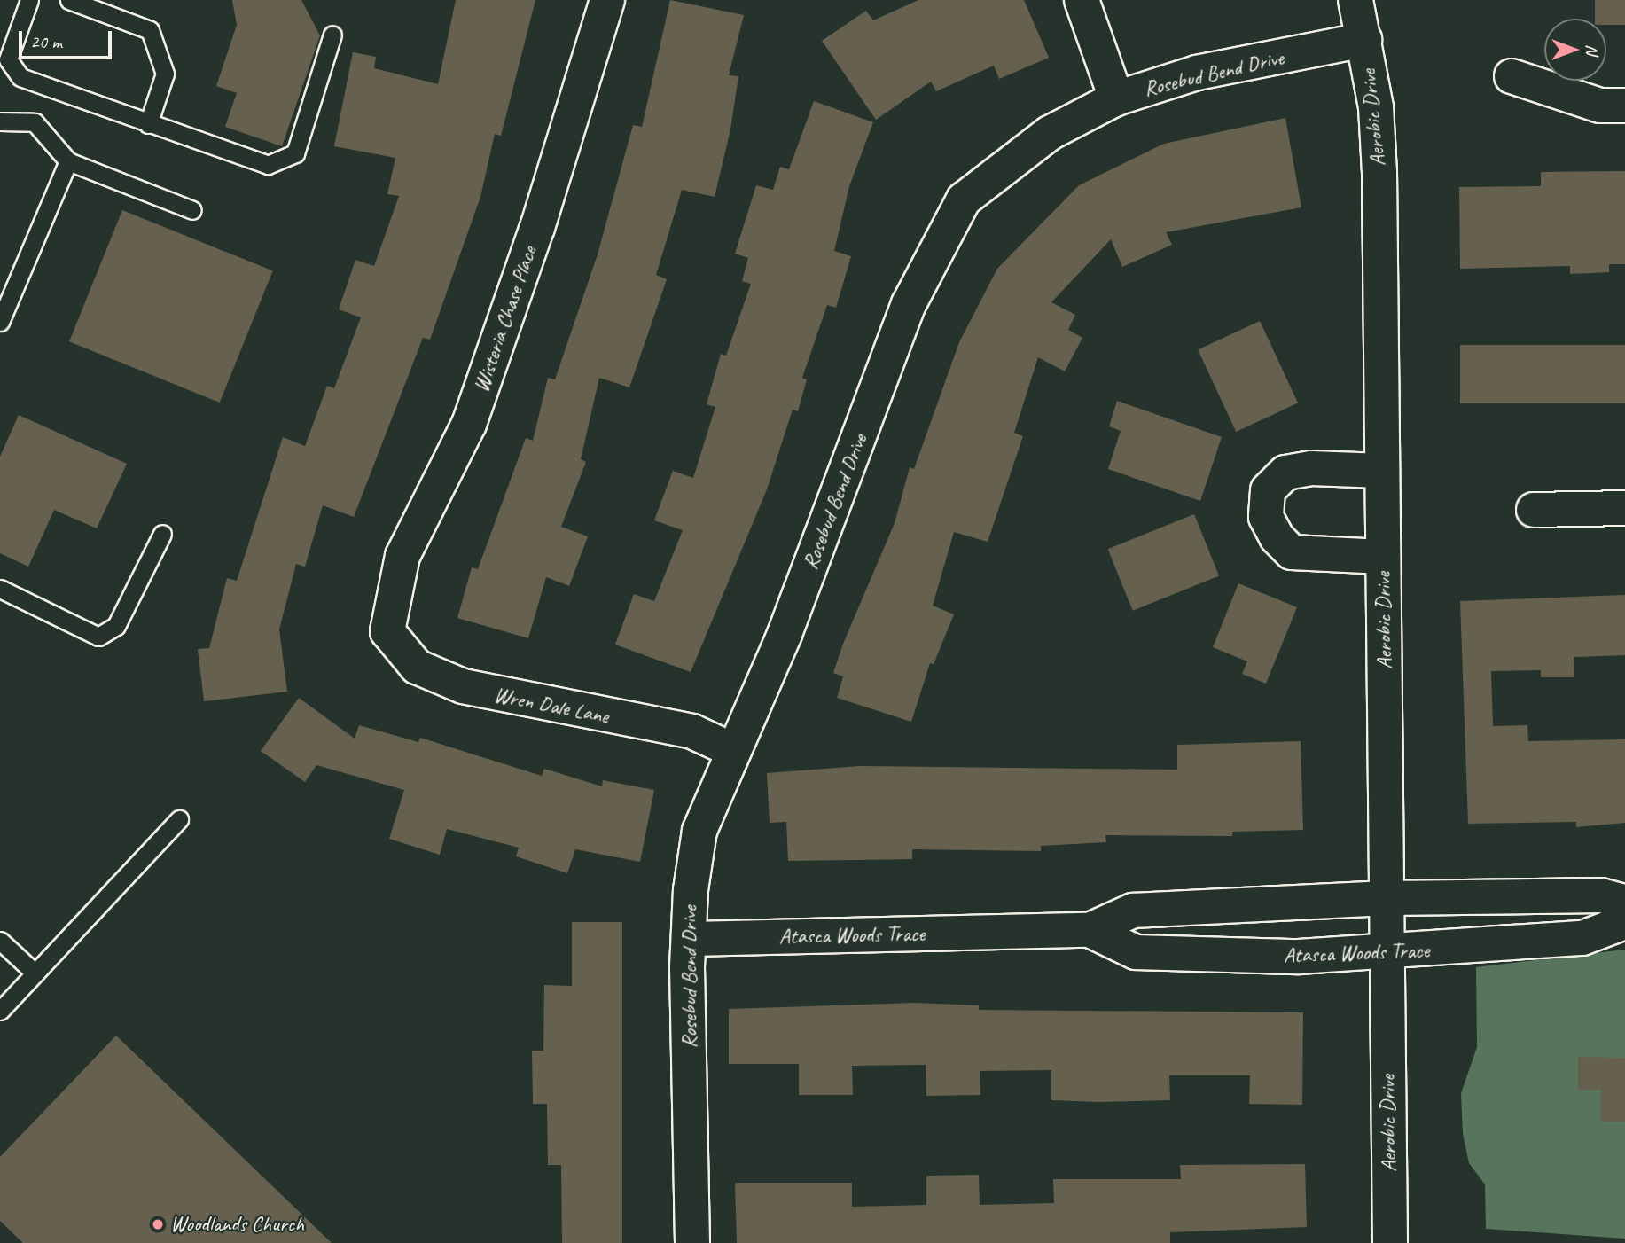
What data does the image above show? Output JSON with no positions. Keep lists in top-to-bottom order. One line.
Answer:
{"streets":{"street":["Rosebud Bend Drive","Aerobic Drive","Wisteria Chase Place","Wren Dale Lane","Atasca Woods Trace"]},"crossings":[["Rosebud Bend Drive","Aerobic Drive"],["Rosebud Bend Drive","Wren Dale Lane"],["Rosebud Bend Drive","Atasca Woods Trace"],["Aerobic Drive","Atasca Woods Trace"],["Wisteria Chase Place","Wren Dale Lane"]],"places":["Woodlands Church"],"scale_bar":"20 m","north":"right"}
